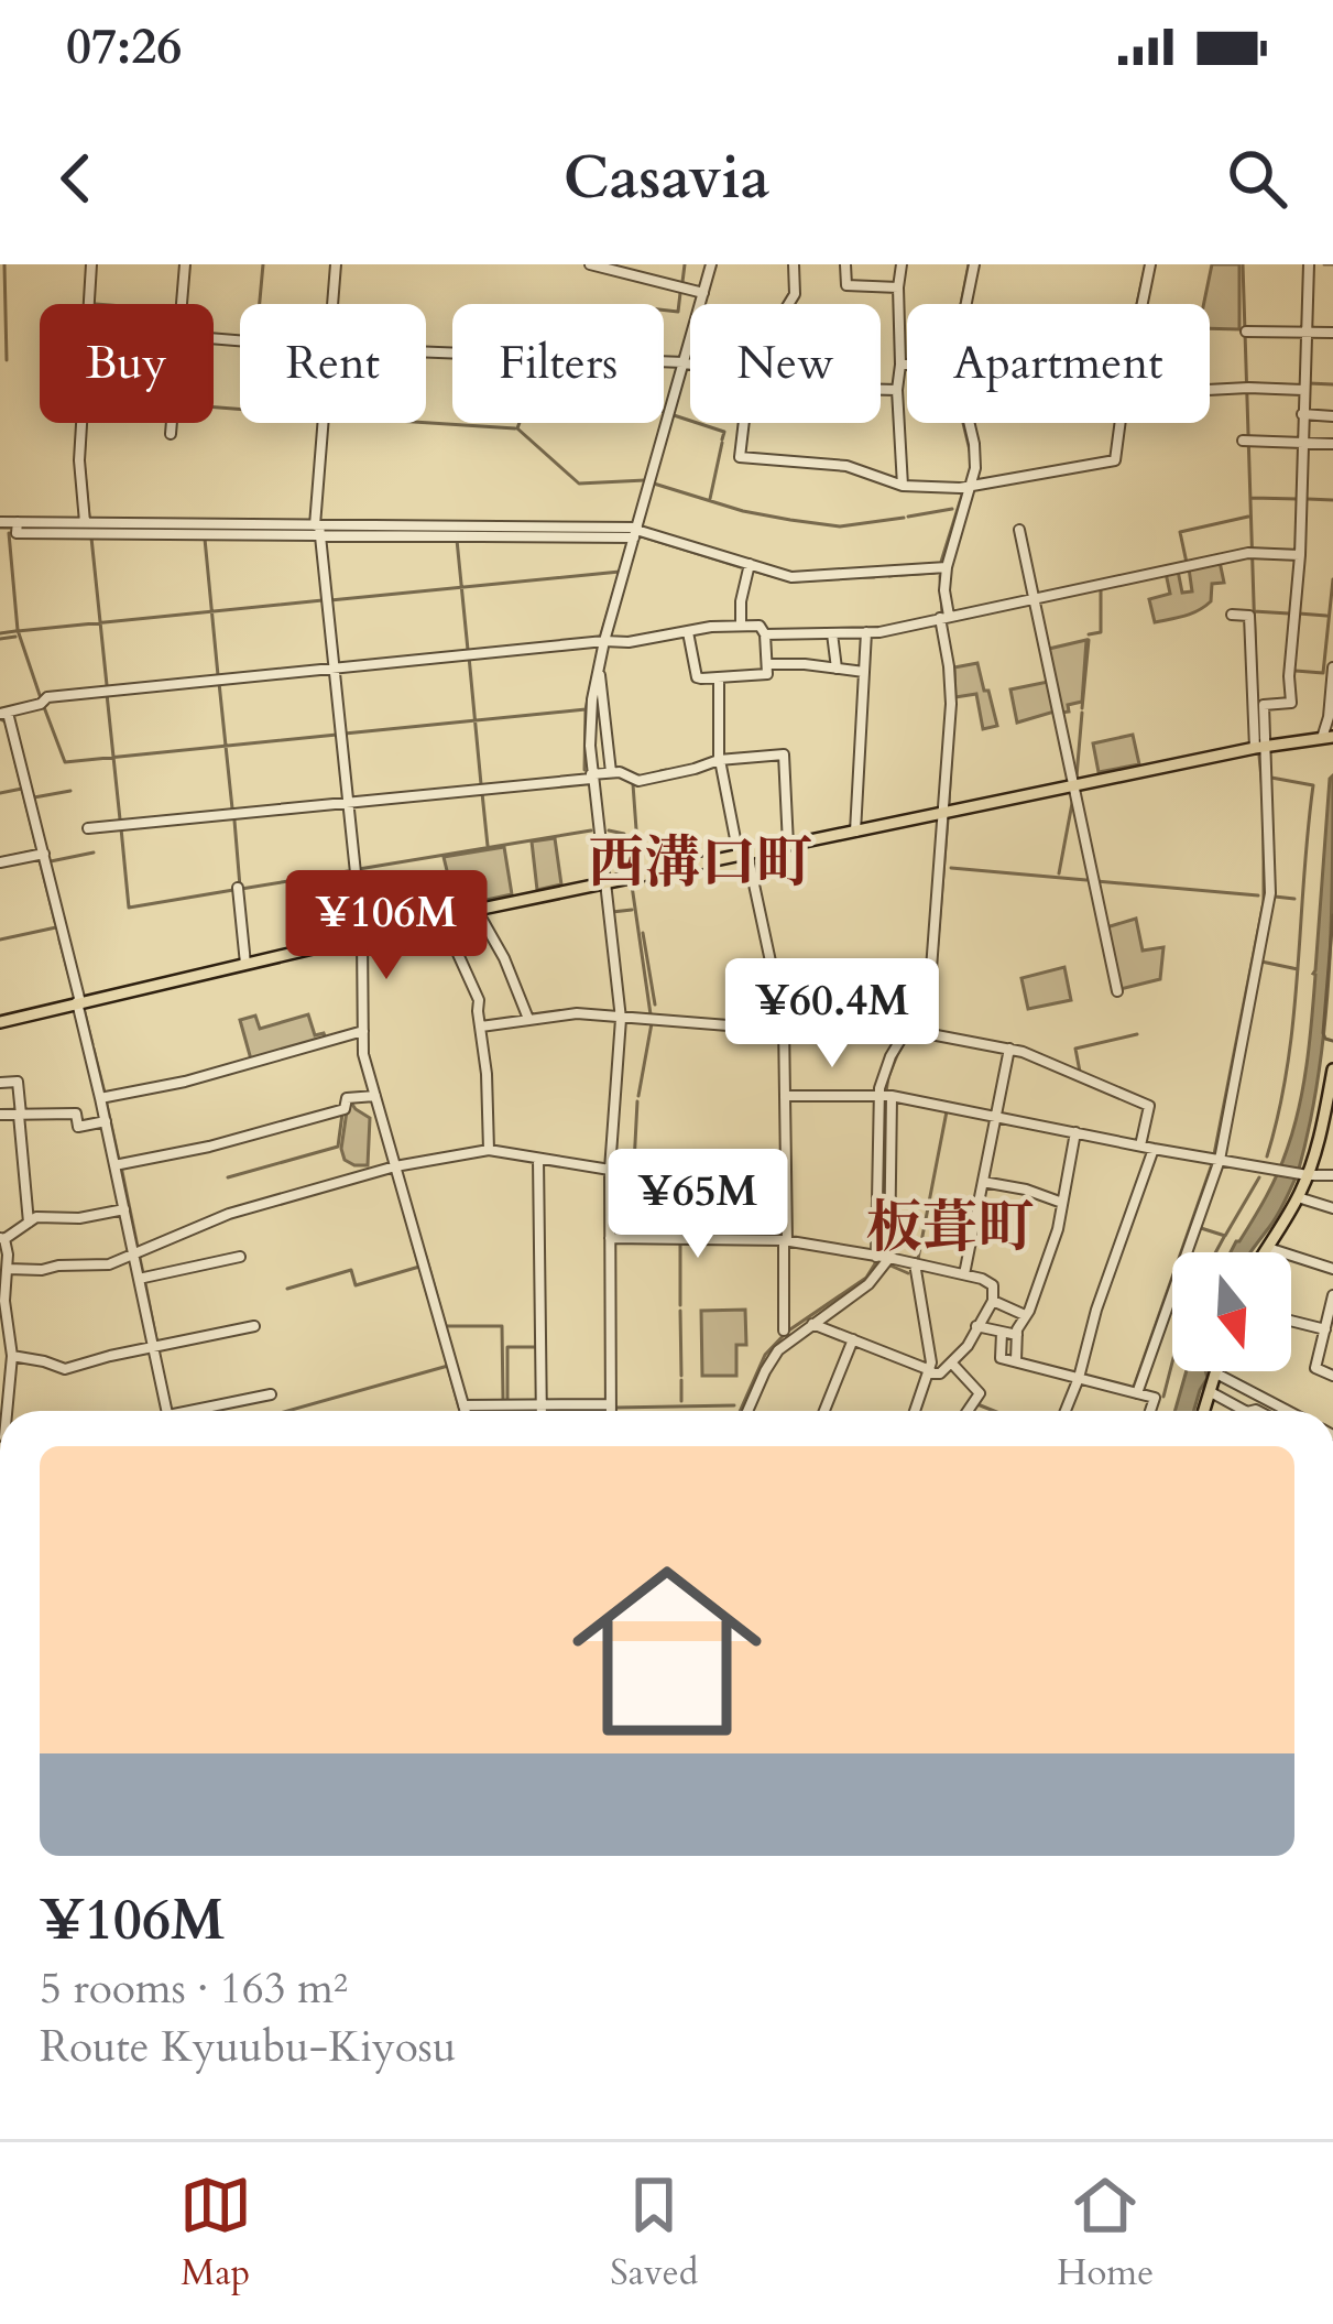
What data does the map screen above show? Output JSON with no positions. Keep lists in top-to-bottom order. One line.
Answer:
{"districts":["西溝口町","板葺町"],"north":"bottom","page":{"status":"07:26","header":"Casavia","chip":["Buy","Rent","Filters","New","Apartment"],"price":["¥106M","¥60.4M","¥65M"],"list":[{"name":"¥106M","note":"5 rooms · 163 m² · Route Kyuubu-Kiyosu"}],"tabs":["Map","Saved","Home"]}}
